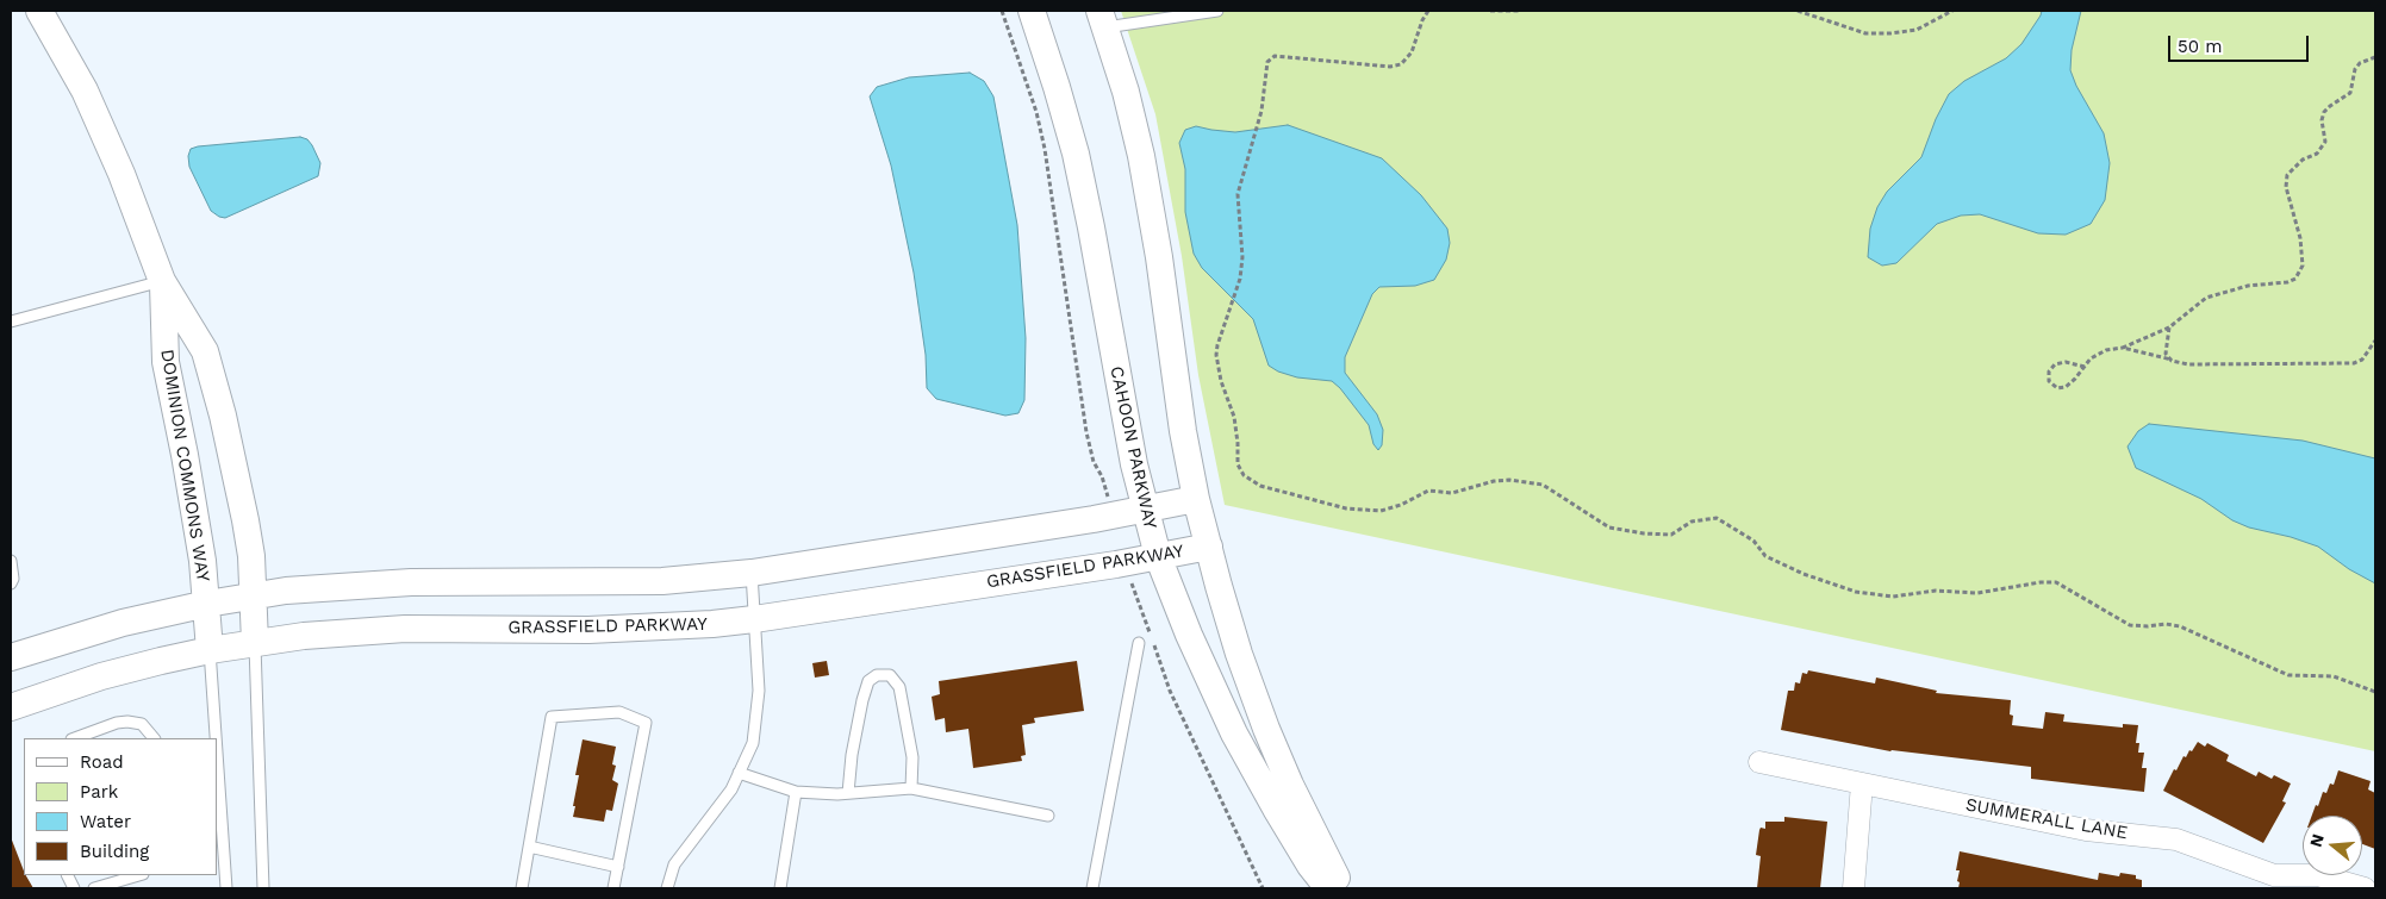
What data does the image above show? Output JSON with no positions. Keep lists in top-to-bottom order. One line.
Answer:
{"streets":{"street":["CAHOON PARKWAY","DOMINION COMMONS WAY","GRASSFIELD PARKWAY","SUMMERALL LANE"]},"crossings":[["CAHOON PARKWAY","GRASSFIELD PARKWAY"],["DOMINION COMMONS WAY","GRASSFIELD PARKWAY"]],"legend":["Road","Park","Water","Building"],"scale_bar":"50 m","north":"left"}
